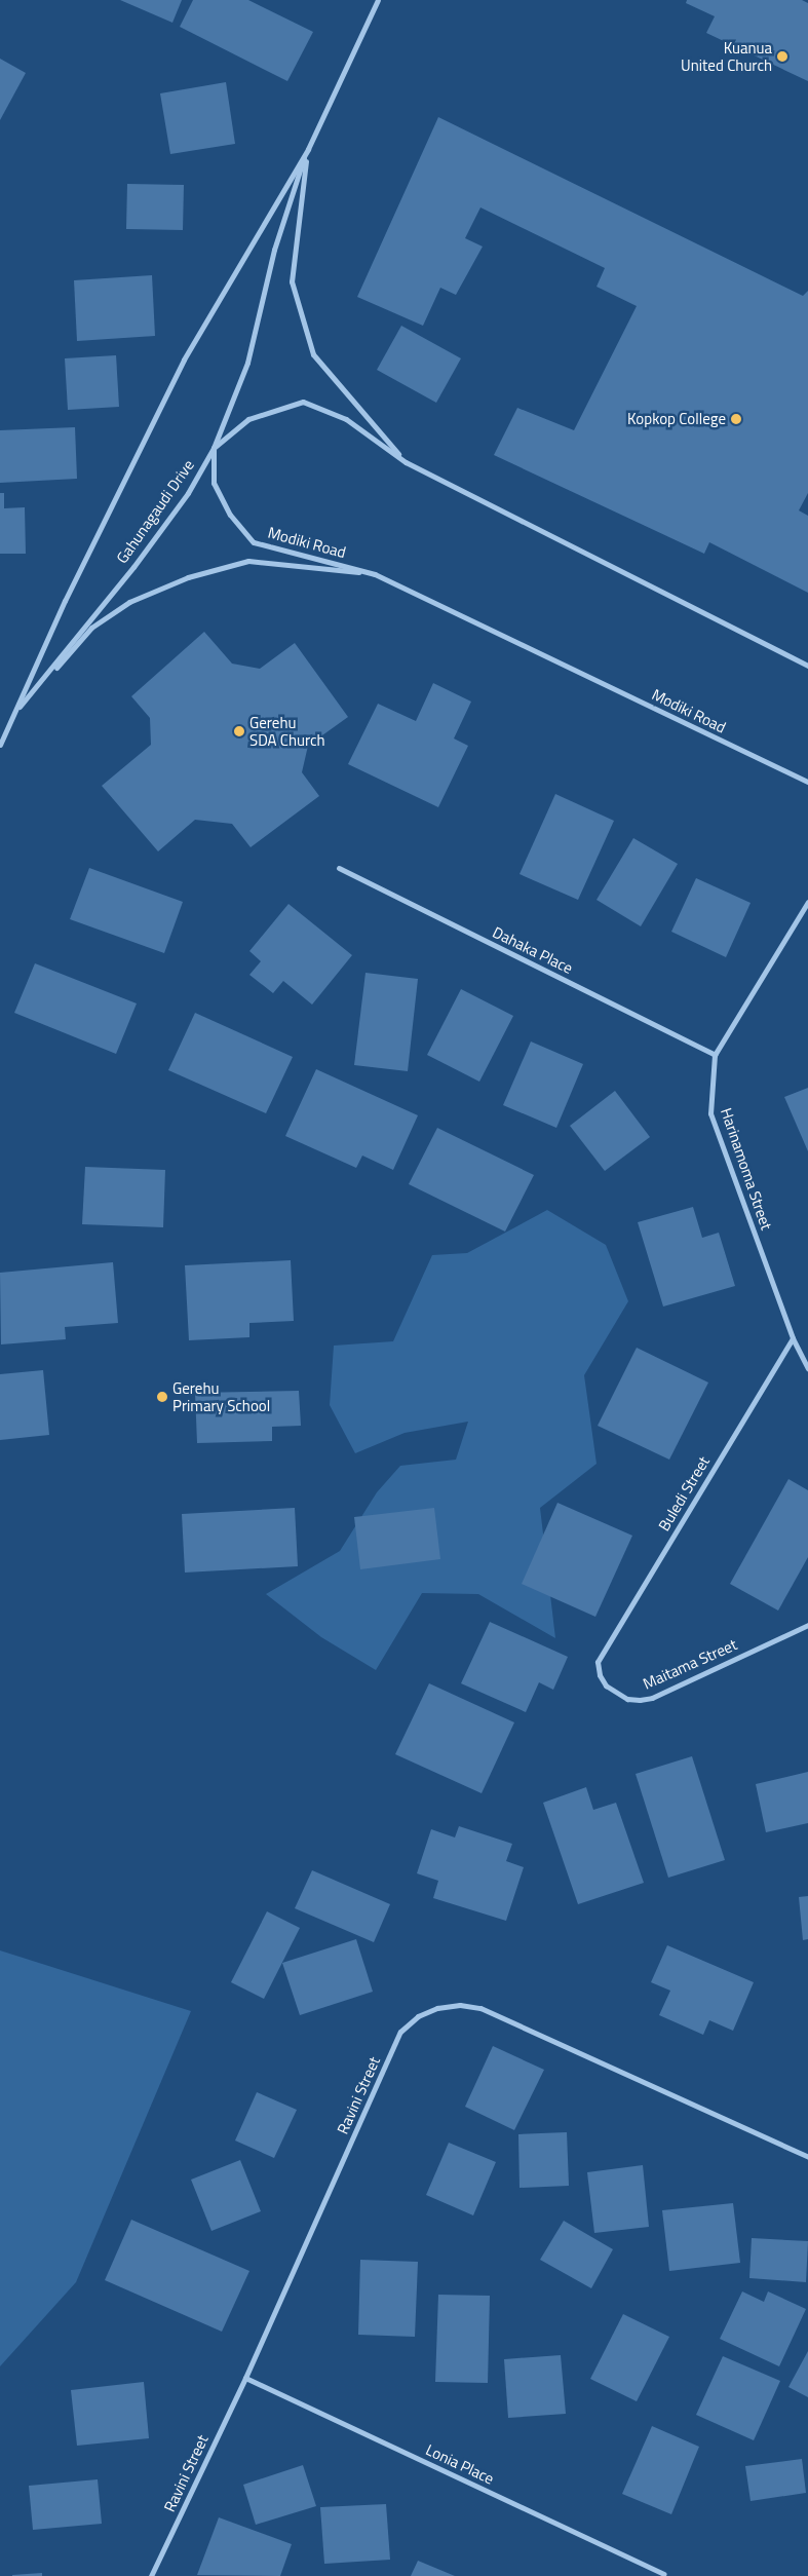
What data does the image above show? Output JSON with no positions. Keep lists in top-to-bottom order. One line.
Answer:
{"streets":{"street":["Gahunagaudi Drive","Modiki Road","Dahaka Place","Harinamoma Street","Buledi Street","Maitama Street","Ravini Street","Lonia Place"]},"crossings":[["Gahunagaudi Drive","Modiki Road"],["Dahaka Place","Harinamoma Street"],["Harinamoma Street","Buledi Street"],["Buledi Street","Maitama Street"],["Ravini Street","Lonia Place"]],"places":["Kuanua United Church","Kopkop College","Gerehu SDA Church","Gerehu Primary School"]}
